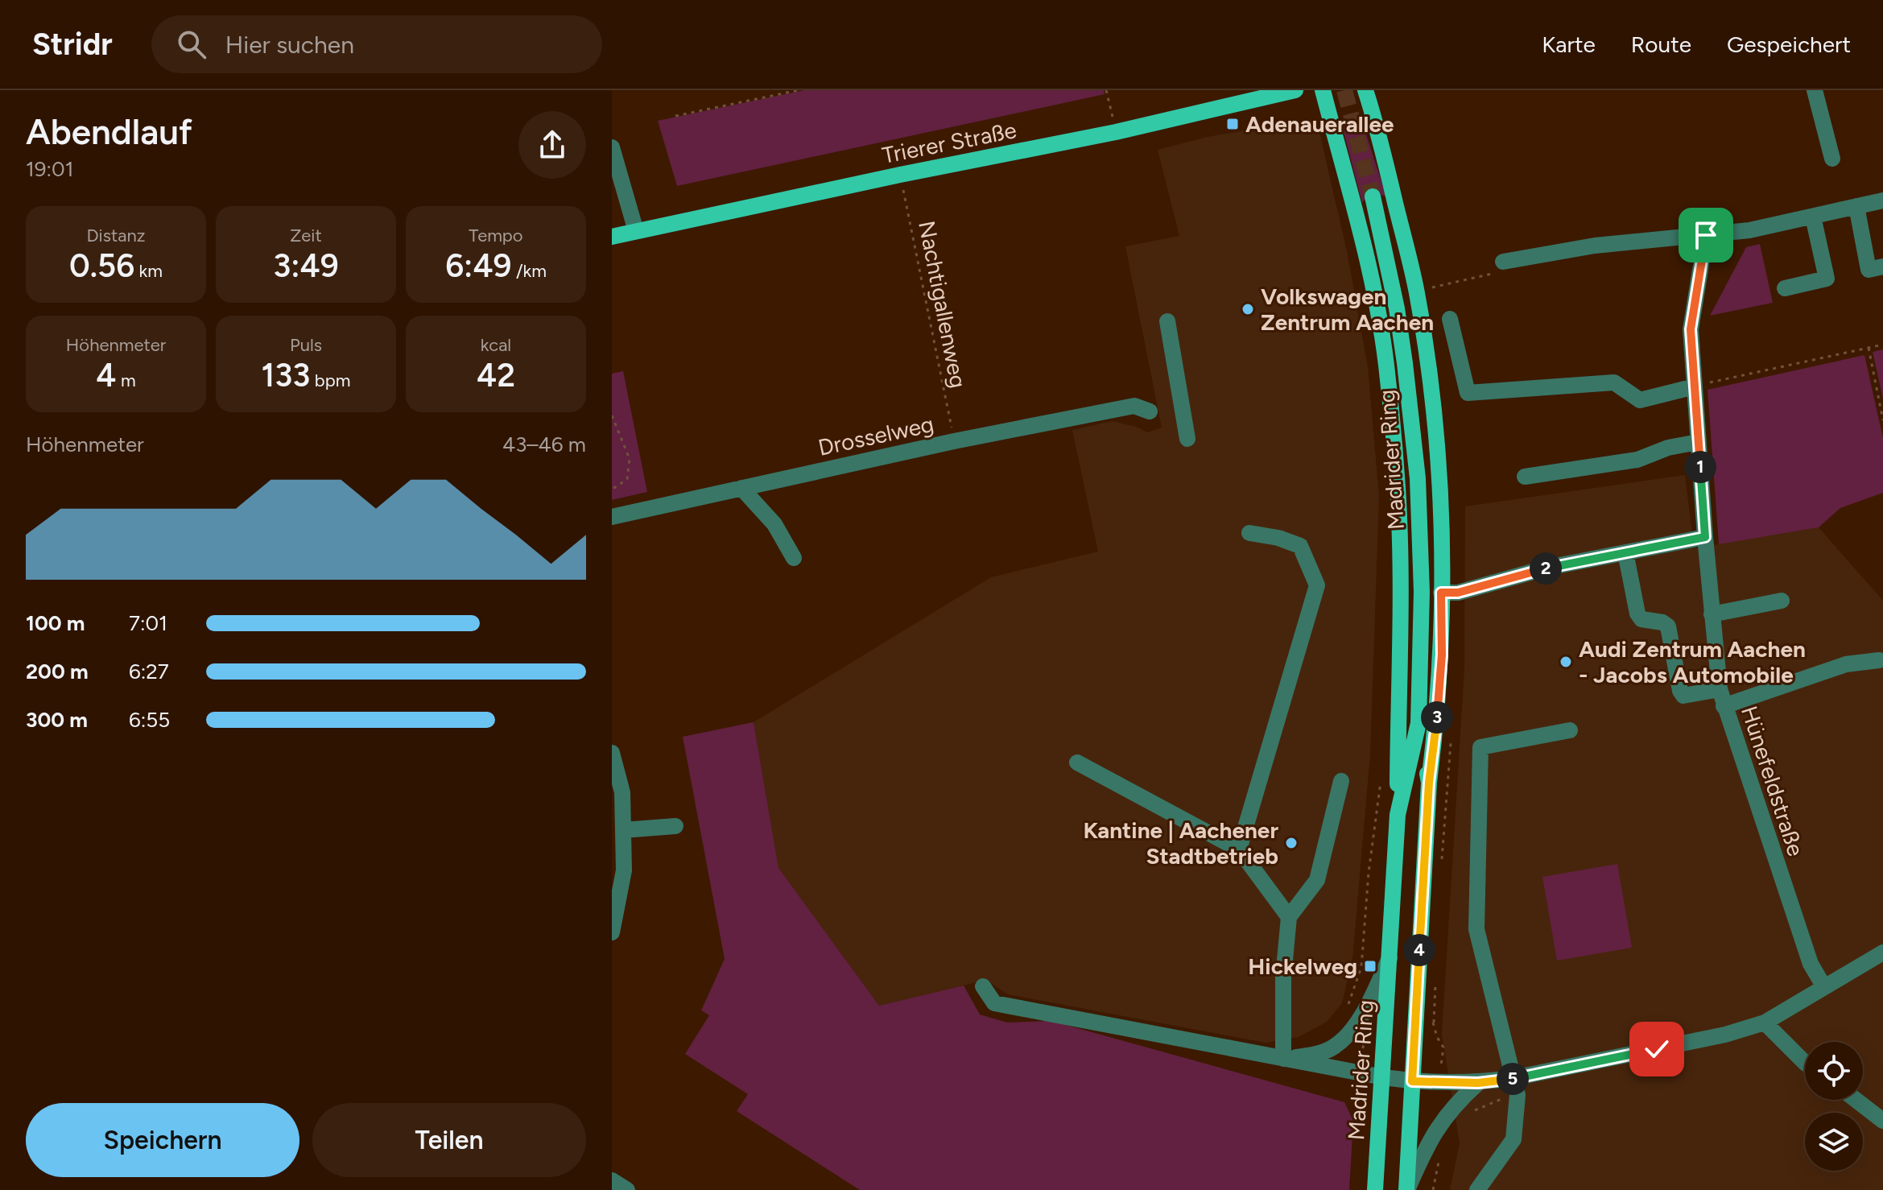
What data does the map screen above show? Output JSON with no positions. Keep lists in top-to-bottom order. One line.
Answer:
{"streets":{"main road":["Trierer Straße","Madrider Ring"],"street":["Drosselweg","Hünefeldstraße"],"path":["Nachtigallenweg"]},"crossings":[["Trierer Straße","Nachtigallenweg"],["Nachtigallenweg","Drosselweg"]],"places":{"transit":["Adenauerallee","Hickelweg"],"other":["Volkswagen Zentrum Aachen","Audi Zentrum Aachen - Jacobs Automobile","Kantine | Aachener Stadtbetrieb"]},"page":{"header":"Stridr","search":"Hier suchen","nav":["Karte","Route","Gespeichert"],"heading":["Abendlauf","19:01"],"stats":[["Distanz","0.56 km"],["Zeit","3:49"],["Tempo","6:49 /km"],["Höhenmeter","4 m"],["Puls","133 bpm"],["kcal","42"]],"chart":["Höhenmeter","43–46 m"],"pins":["1","2","3","4","5"],"list":[{"name":"100 m","note":"7:01"},{"name":"200 m","note":"6:27"},{"name":"300 m","note":"6:55"}],"buttons":["Speichern","Teilen"]}}
